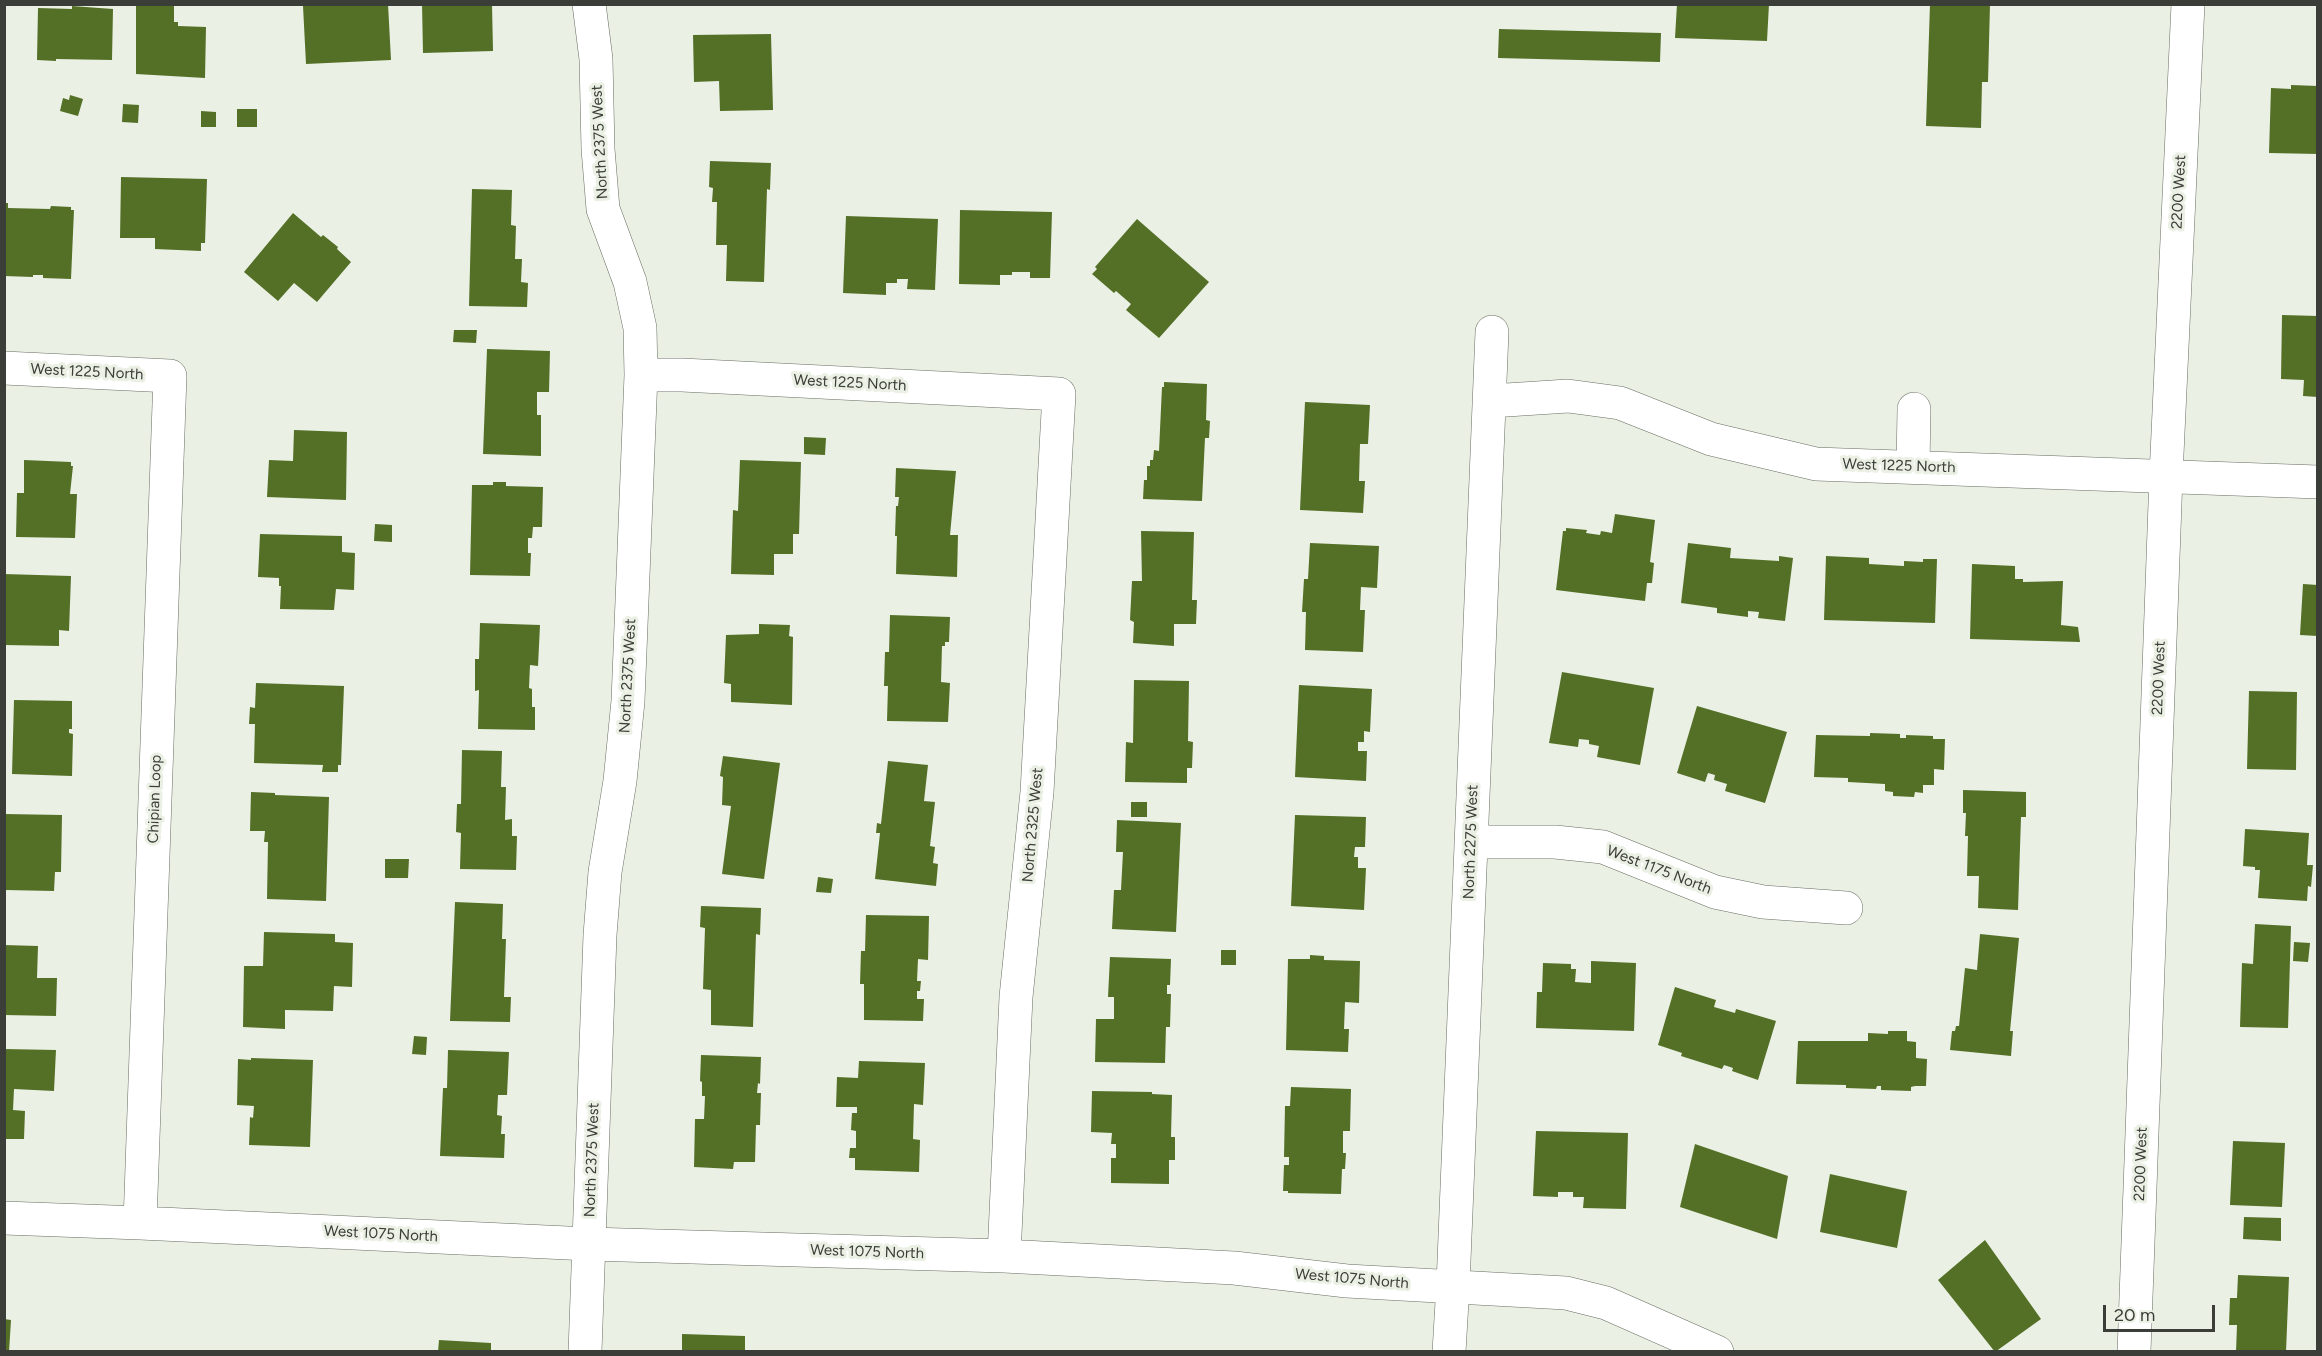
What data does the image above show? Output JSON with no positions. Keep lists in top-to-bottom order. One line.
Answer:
{"streets":{"street":["North 2375 West","2200 West","West 1225 North","Chipian Loop","North 2325 West","North 2275 West","West 1175 North","West 1075 North"]},"crossings":[["North 2375 West","West 1225 North"],["North 2375 West","West 1075 North"],["2200 West","West 1225 North"],["West 1225 North","Chipian Loop"],["West 1225 North","North 2325 West"],["West 1225 North","North 2275 West"],["Chipian Loop","West 1075 North"],["North 2325 West","West 1075 North"],["North 2275 West","West 1175 North"],["North 2275 West","West 1075 North"]],"scale_bar":"20 m"}
